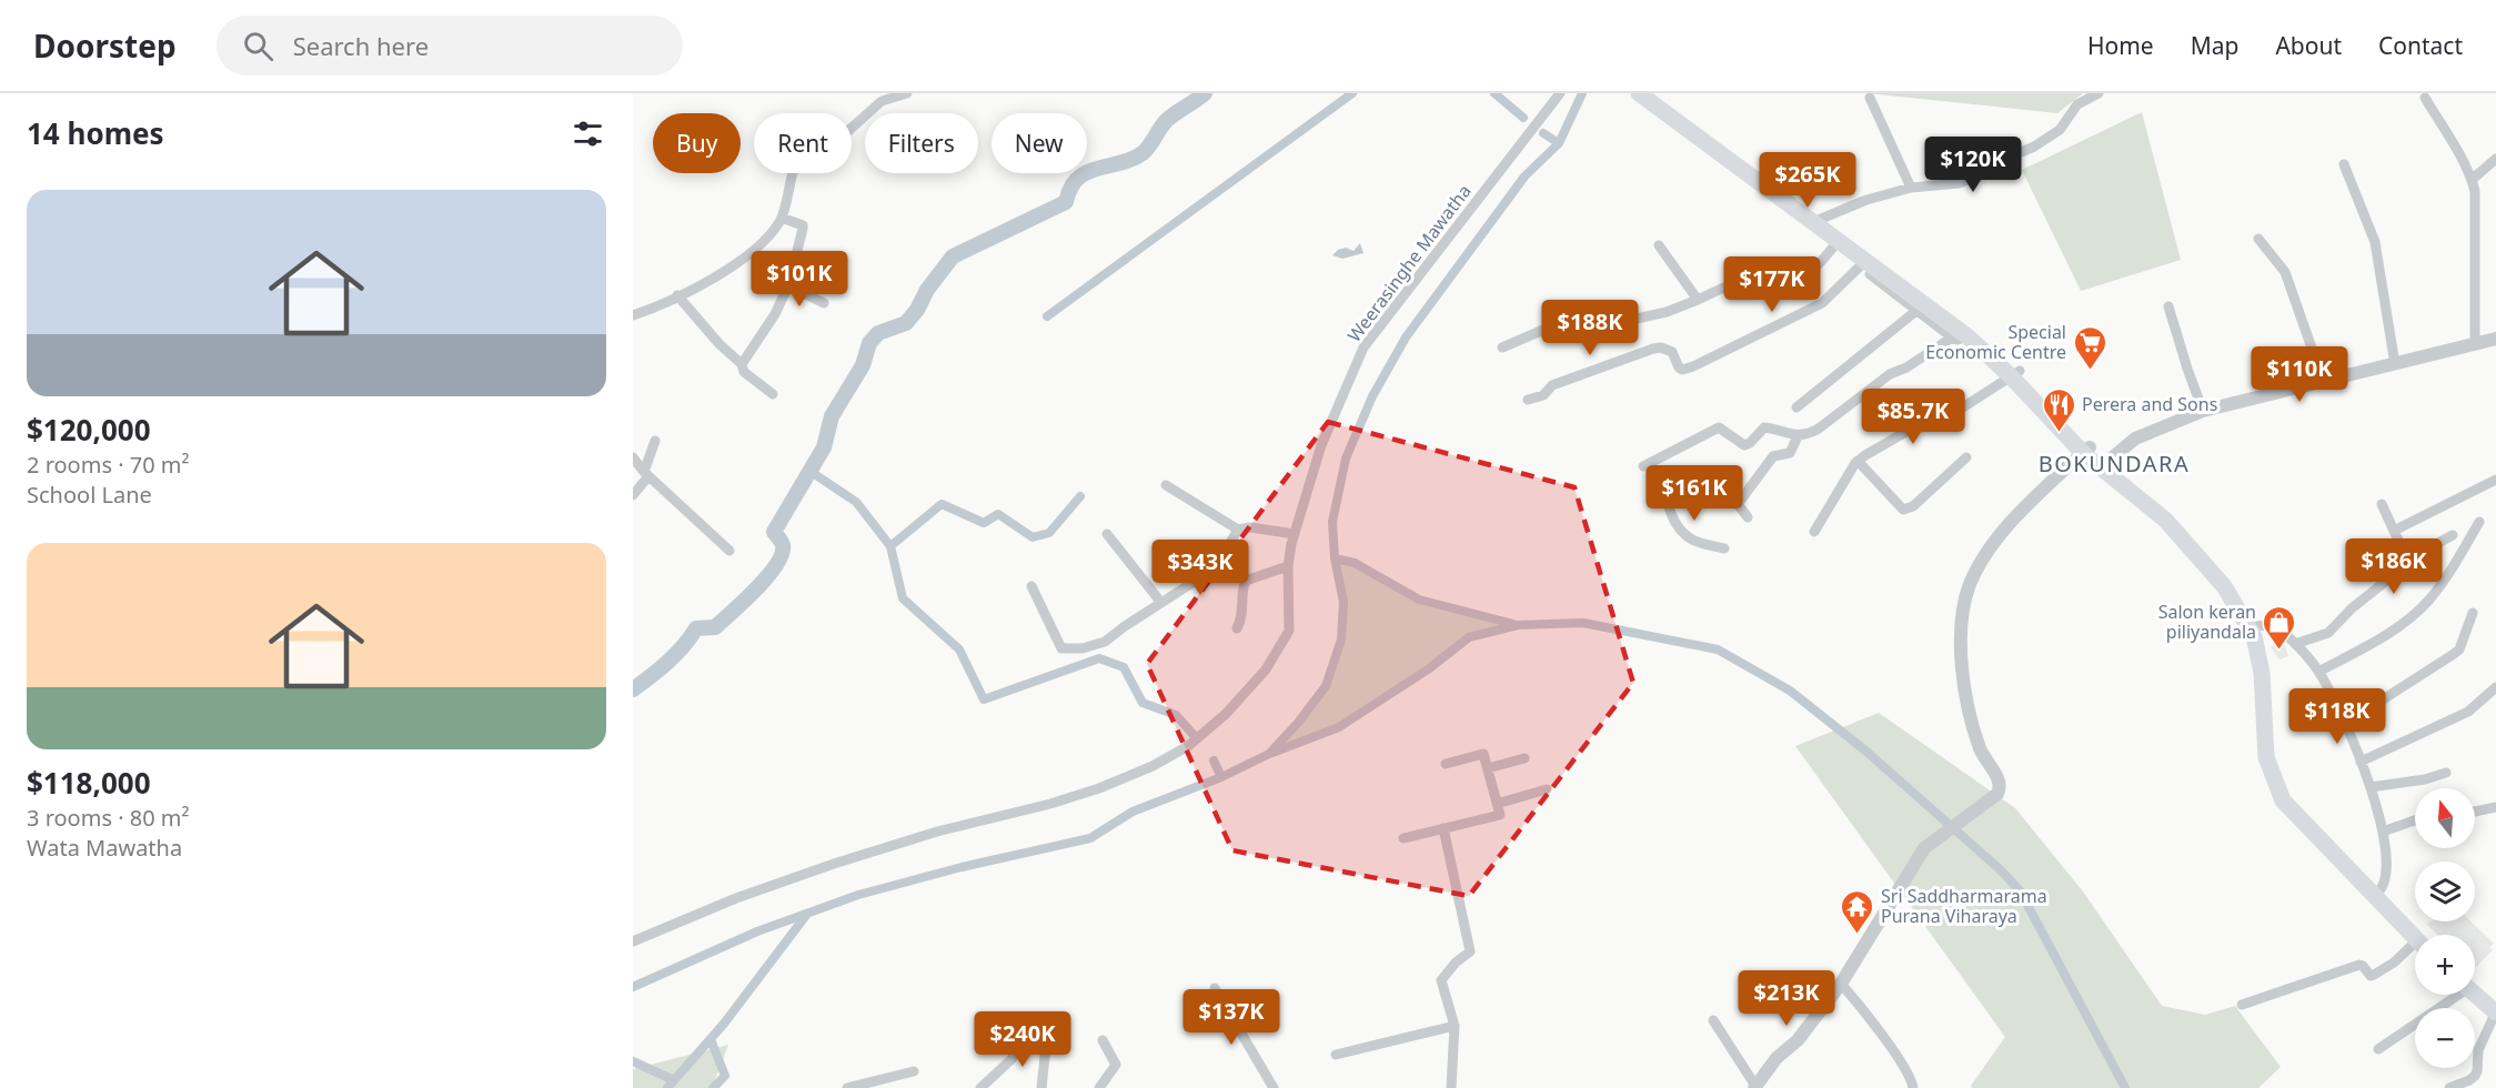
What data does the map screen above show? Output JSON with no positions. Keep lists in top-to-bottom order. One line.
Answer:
{"streets":{"street":["Weerasinghe Mawatha"]},"districts":["BOKUNDARA"],"places":{"supermarket":["Special Economic Centre"],"restaurant":["Perera and Sons"],"shop":["Salon keran piliyandala"],"temple":["Sri Saddharmarama Purana Viharaya"]},"north":"top","page":{"header":"Doorstep","search":"Search here","nav":["Home","Map","About","Contact"],"heading":"14 homes","chip":["Buy","Rent","Filters","New"],"price":["$120K","$265K","$101K","$177K","$188K","$110K","$85.7K","$161K","$186K","$343K","$118K","$213K","$137K","$240K"],"list":[{"name":"$120,000","note":"2 rooms · 70 m² · School Lane"},{"name":"$118,000","note":"3 rooms · 80 m² · Wata Mawatha"}],"map_buttons":["+","−"]}}
